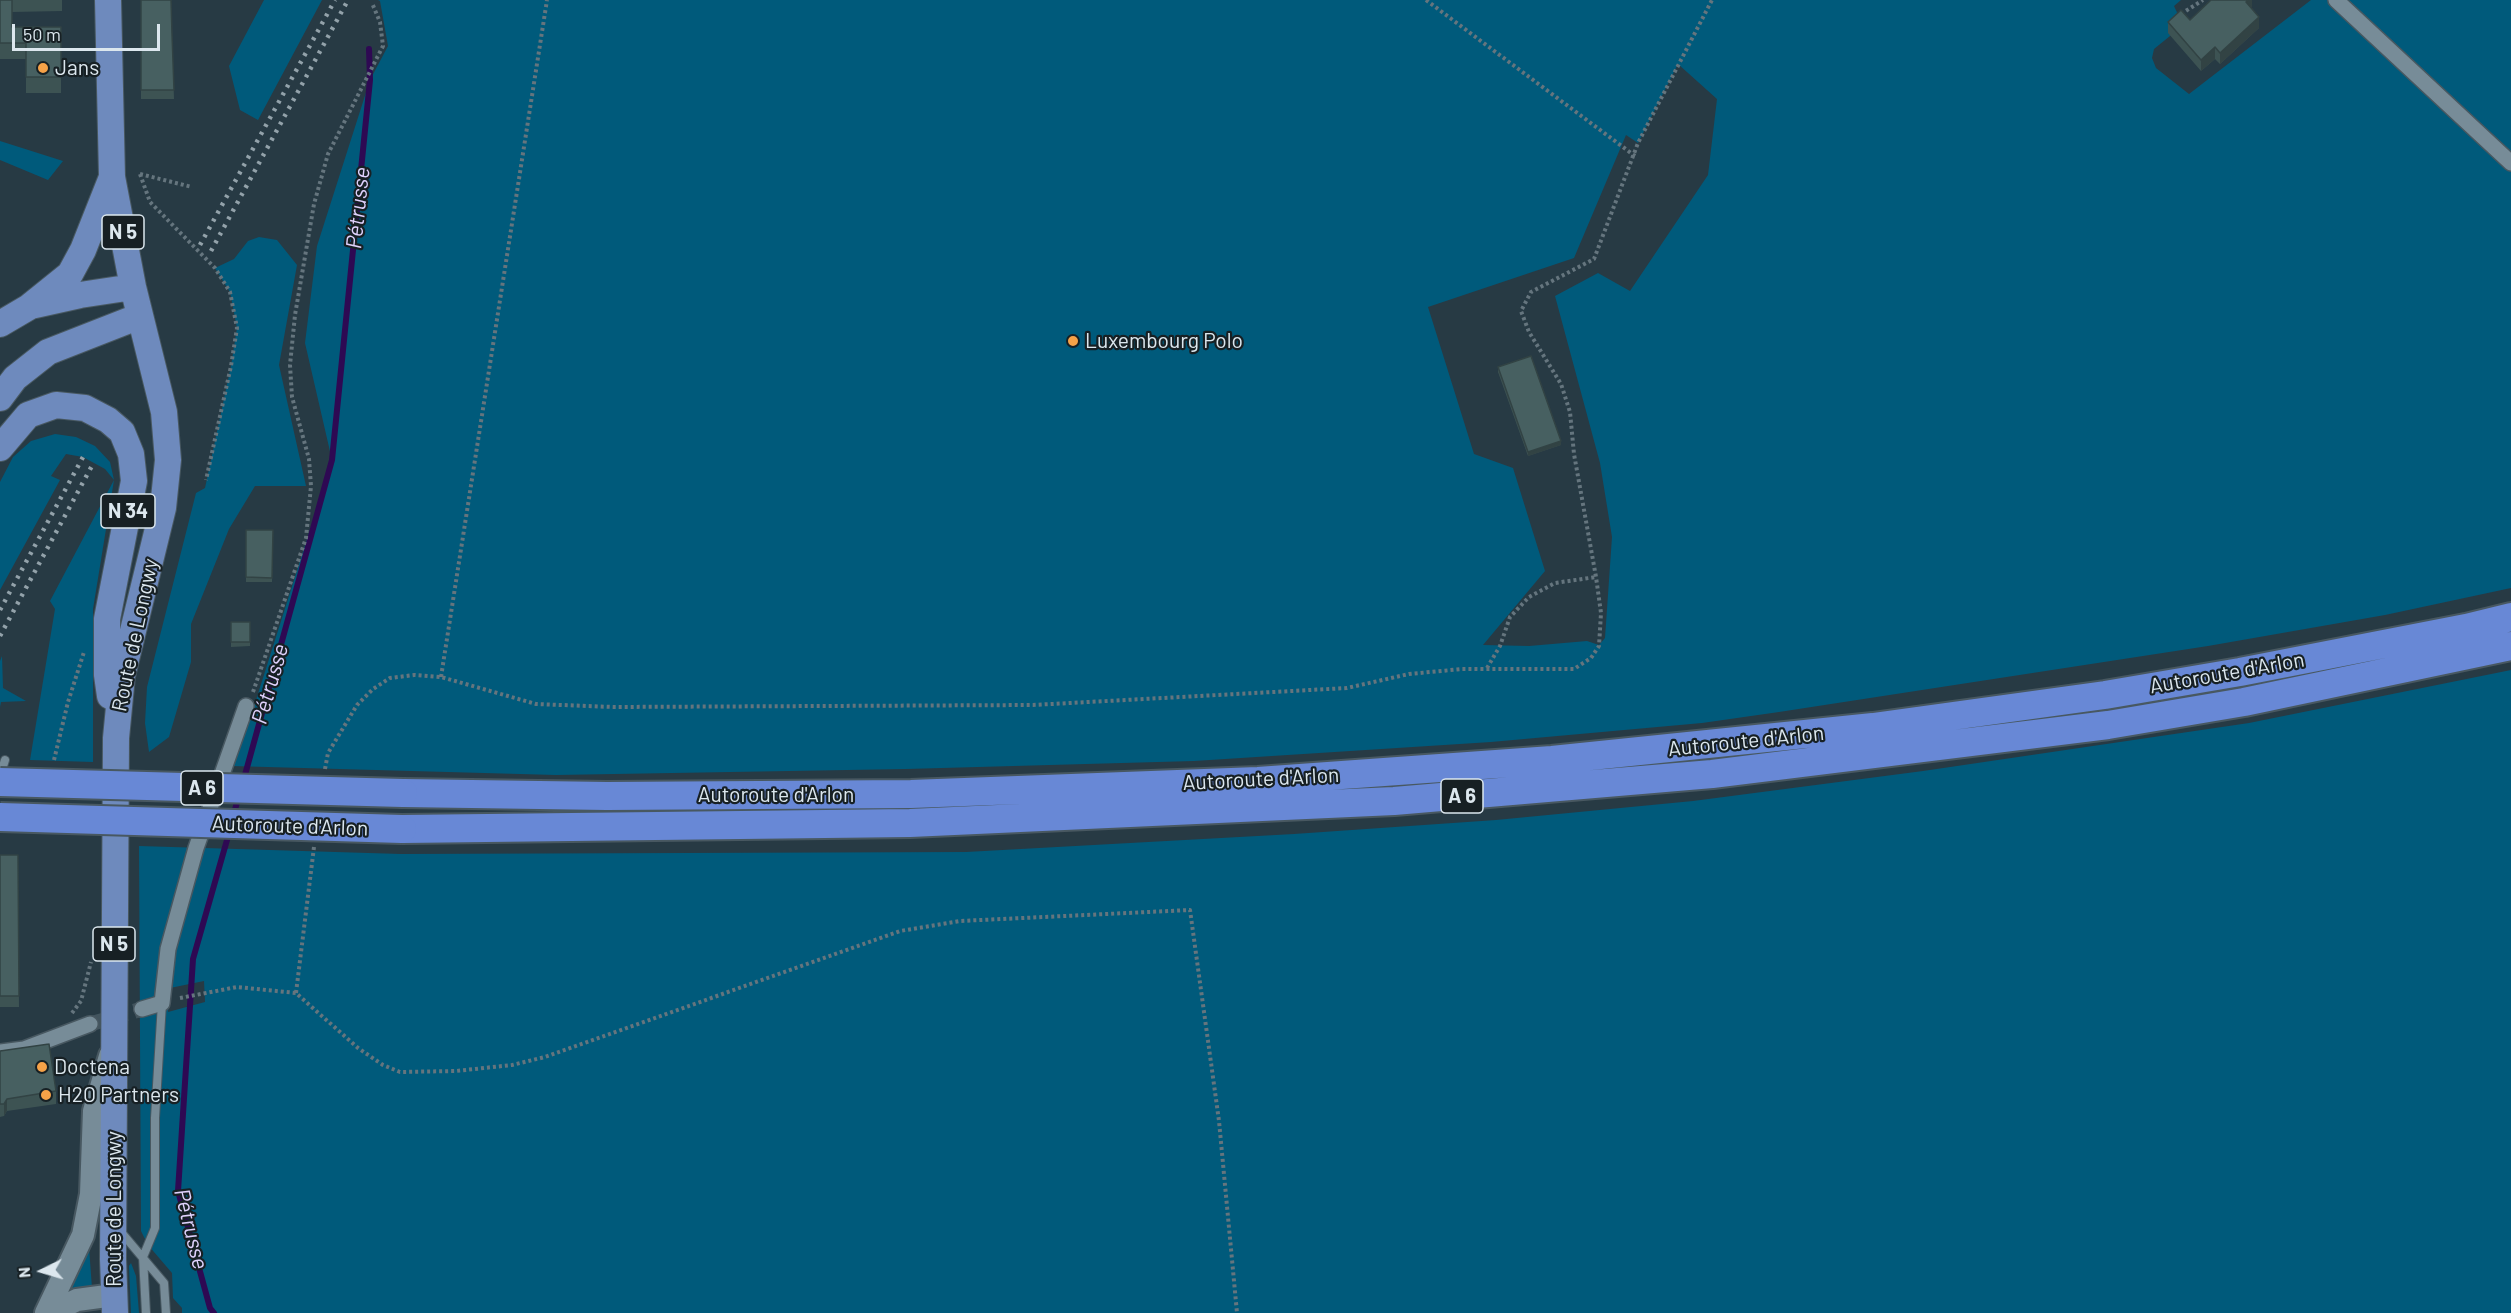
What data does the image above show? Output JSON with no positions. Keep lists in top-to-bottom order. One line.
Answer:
{"streets":{"highway":["Autoroute d'Arlon","A 6"],"main road":["N 5","N 34","Route de Longwy"]},"crossings":[["N 34","Route de Longwy"]],"water":["Pétrusse"],"places":["Jans","Luxembourg Polo","Doctena","H2O Partners"],"scale_bar":"50 m","north":"left"}
